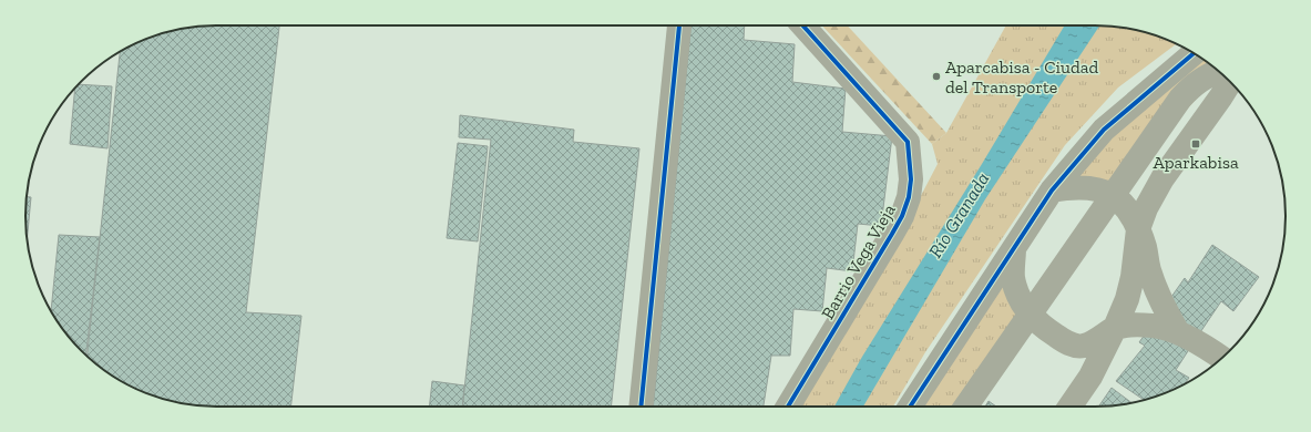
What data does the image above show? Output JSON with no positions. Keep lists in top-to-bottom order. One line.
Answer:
{"streets":{"street":["Barrio Vega Vieja"]},"water":["Río Granada"],"places":{"other":["Aparcabisa - Ciudad del Transporte"],"transit":["Aparkabisa"]}}
